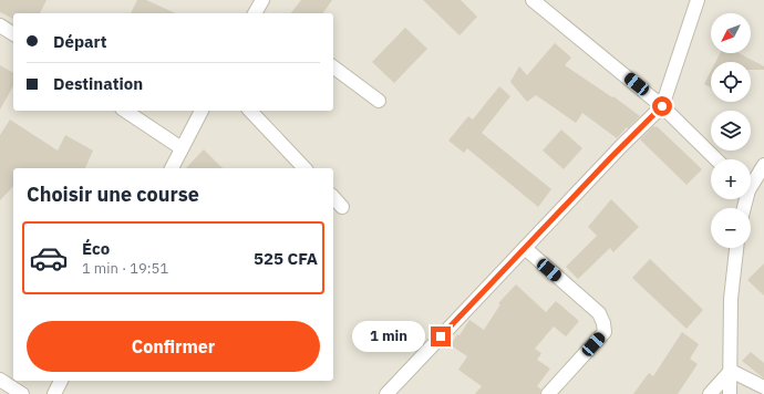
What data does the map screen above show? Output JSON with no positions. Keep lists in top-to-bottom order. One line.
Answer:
{"north":"bottom left","page":{"map_buttons":["+","−"],"banner":["Départ","Destination"],"heading":"Choisir une course","list":[{"name":"Éco","note":"1 min · 19:51","value":"525 CFA"}],"buttons":"Confirmer","bubble":"1 min"}}
